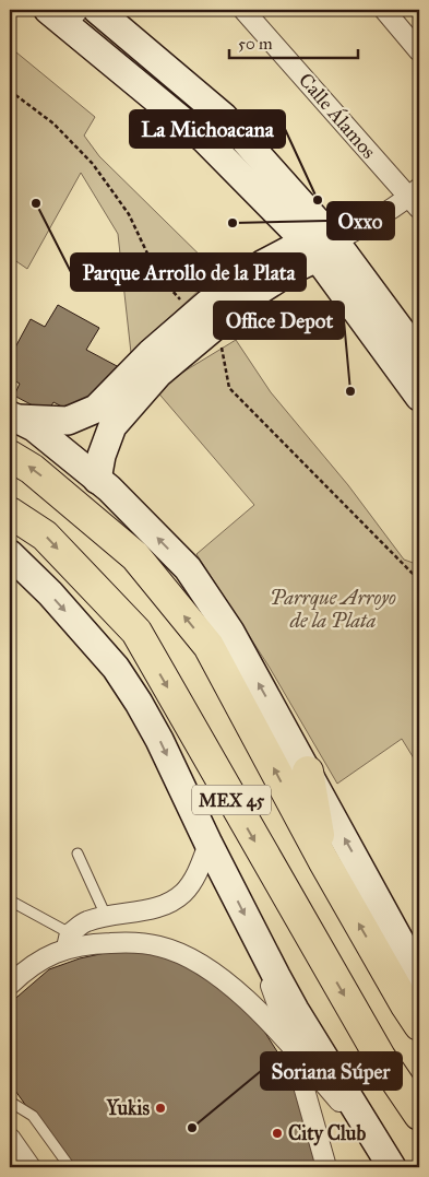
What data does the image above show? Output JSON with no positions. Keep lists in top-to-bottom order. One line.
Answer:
{"streets":{"main road":["MEX 45"],"street":["Calle Álamos"]},"parks":["Parrque Arroyo de la Plata"],"places":["La Michoacana","Parque Arrollo de la Plata","Oxxo","Office Depot","Yukis","Soriana Súper","City Club"],"scale_bar":"50 m"}
